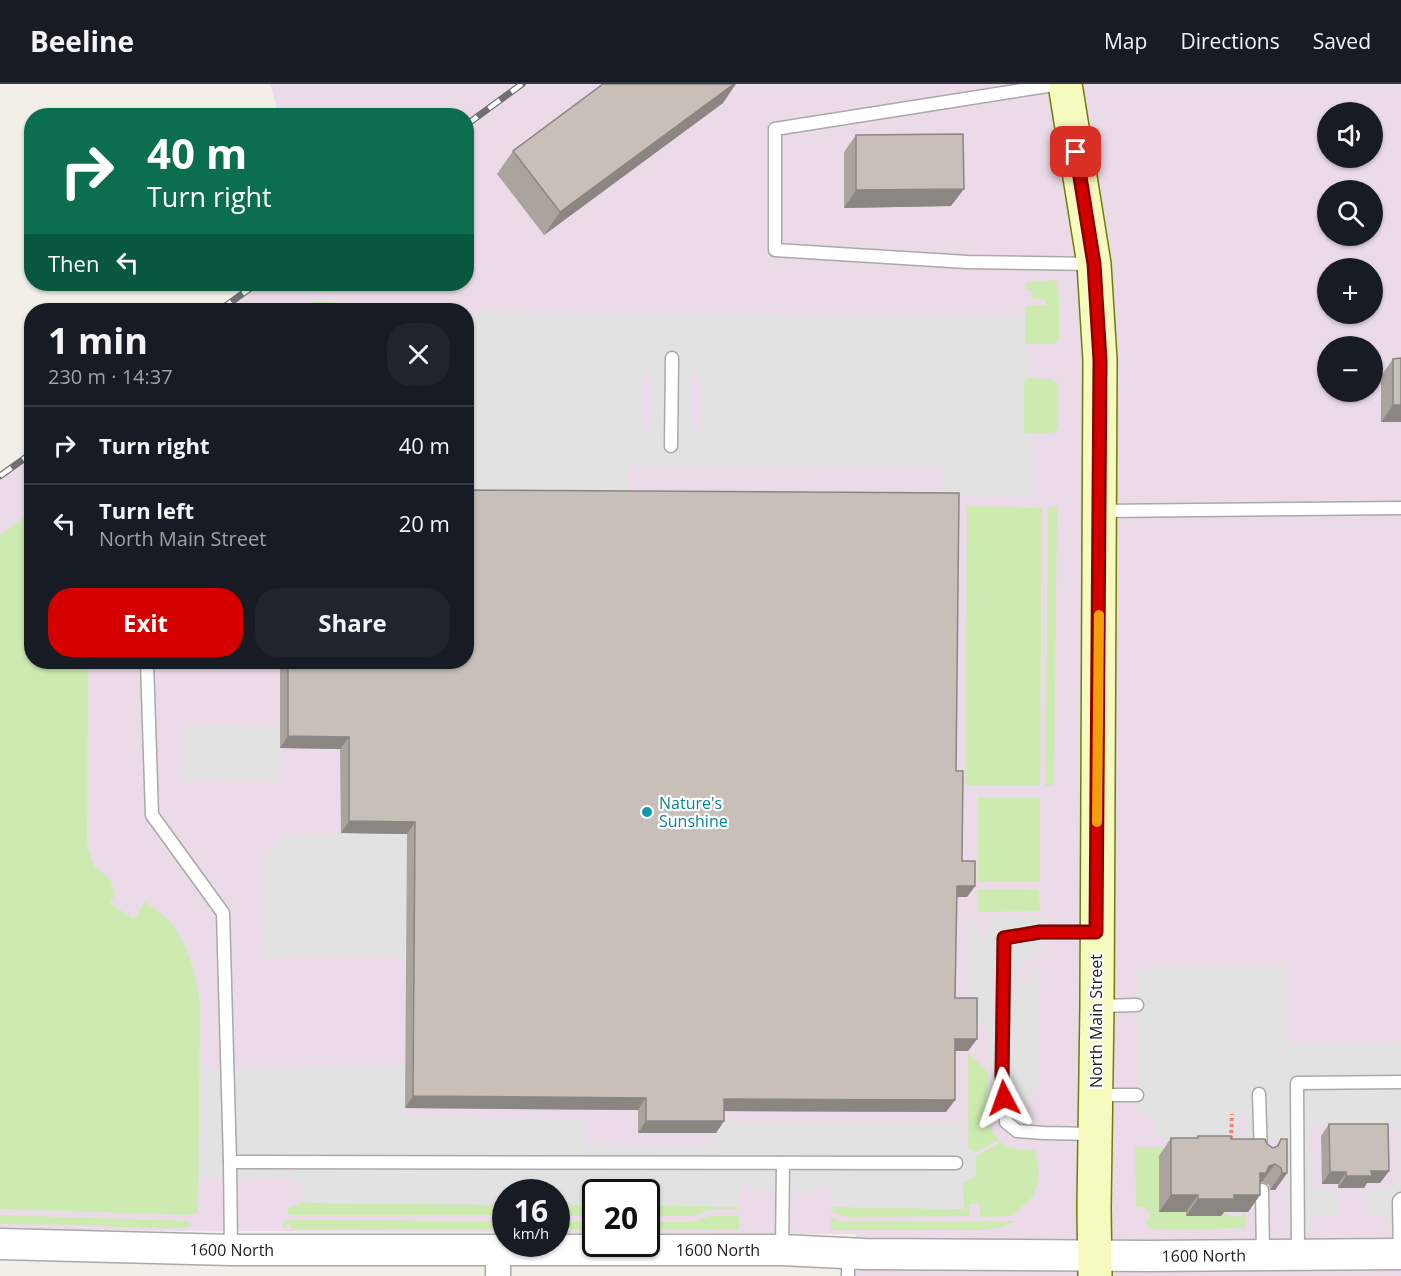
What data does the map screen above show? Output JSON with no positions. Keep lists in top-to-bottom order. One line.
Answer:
{"streets":{"main road":["North Main Street"],"street":["1600 North"]},"crossings":[["North Main Street","1600 North"]],"places":["Nature's Sunshine"],"page":{"header":"Beeline","nav":["Map","Directions","Saved"],"map_buttons":["+","−"],"turn":["40 m","Turn right"],"then":"Then","heading":["1 min","230 m · 14:37"],"list":[{"name":"Turn right","value":"40 m"},{"name":"Turn left","note":"North Main Street","value":"20 m"}],"buttons":["Exit","Share"],"speed":"16 km/h","limit":"20"}}
